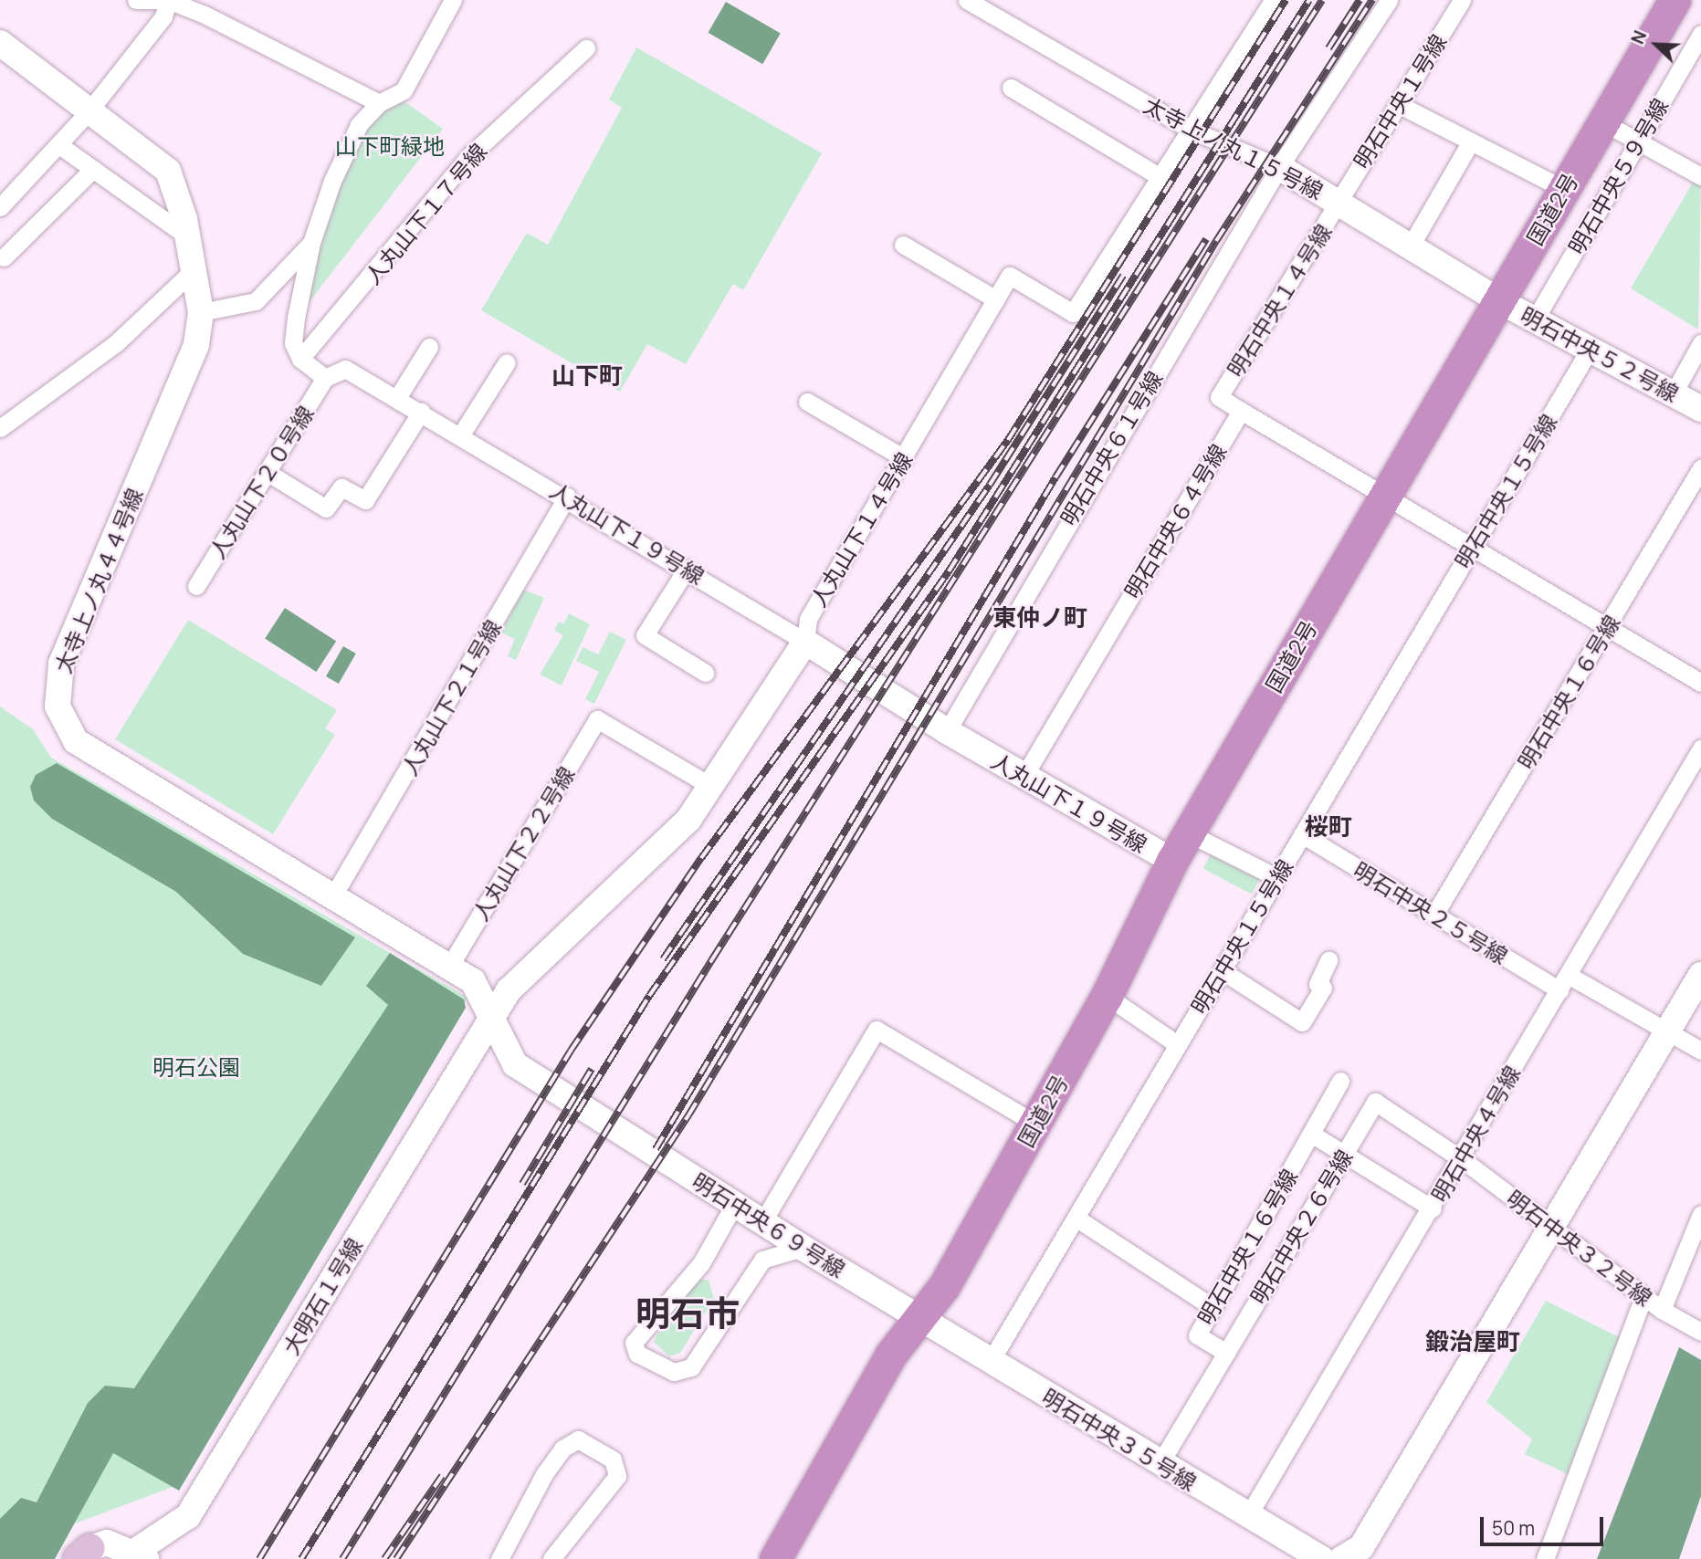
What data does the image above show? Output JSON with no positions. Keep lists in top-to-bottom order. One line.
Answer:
{"streets":{"highway":["国道2号"],"street":["明石中央１号線","太寺上ノ丸１５号線","明石中央５９号線","人丸山下１７号線","明石中央１４号線","明石中央５２号線","明石中央６１号線","人丸山下２０号線","明石中央１５号線","明石中央６４号線","人丸山下１４号線","人丸山下１９号線","太寺上ノ丸４４号線","明石中央１６号線","人丸山下２１号線","人丸山下２２号線","明石中央２５号線","明石中央４号線","明石中央６９号線","明石中央２６号線","明石中央３２号線","大明石１号線","明石中央３５号線"]},"crossings":[["明石中央１号線","太寺上ノ丸１５号線"],["明石中央１号線","明石中央１４号線"],["太寺上ノ丸１５号線","国道2号"],["太寺上ノ丸１５号線","明石中央１４号線"],["太寺上ノ丸１５号線","明石中央５２号線"],["太寺上ノ丸１５号線","明石中央６１号線"],["太寺上ノ丸１５号線","人丸山下１４号線"],["明石中央５９号線","明石中央５２号線"],["国道2号","明石中央５２号線"],["国道2号","人丸山下１９号線"],["国道2号","明石中央６９号線"],["国道2号","明石中央３５号線"],["明石中央１４号線","明石中央６４号線"],["明石中央５２号線","明石中央１５号線"],["明石中央６１号線","人丸山下１９号線"],["人丸山下２０号線","人丸山下１９号線"],["明石中央１５号線","明石中央２５号線"],["明石中央１５号線","明石中央３５号線"],["明石中央６４号線","人丸山下１９号線"],["人丸山下１４号線","人丸山下１９号線"],["人丸山下１４号線","太寺上ノ丸４４号線"],["人丸山下１４号線","人丸山下２２号線"],["人丸山下１４号線","明石中央６９号線"],["人丸山下１４号線","大明石１号線"],["人丸山下１９号線","人丸山下２１号線"],["太寺上ノ丸４４号線","人丸山下２１号線"],["太寺上ノ丸４４号線","人丸山下２２号線"],["太寺上ノ丸４４号線","明石中央６９号線"],["太寺上ノ丸４４号線","大明石１号線"],["明石中央１６号線","明石中央２５号線"],["明石中央１６号線","明石中央２６号線"],["明石中央１６号線","明石中央３５号線"],["明石中央２５号線","明石中央４号線"],["明石中央４号線","明石中央３２号線"],["明石中央４号線","明石中央３５号線"],["明石中央６９号線","大明石１号線"],["明石中央６９号線","明石中央３５号線"],["明石中央２６号線","明石中央３２号線"]],"districts":["山下町","東仲ノ町","桜町","明石市","鍛治屋町"],"parks":["山下町緑地","明石公園"],"scale_bar":"50 m","north":"top left"}
